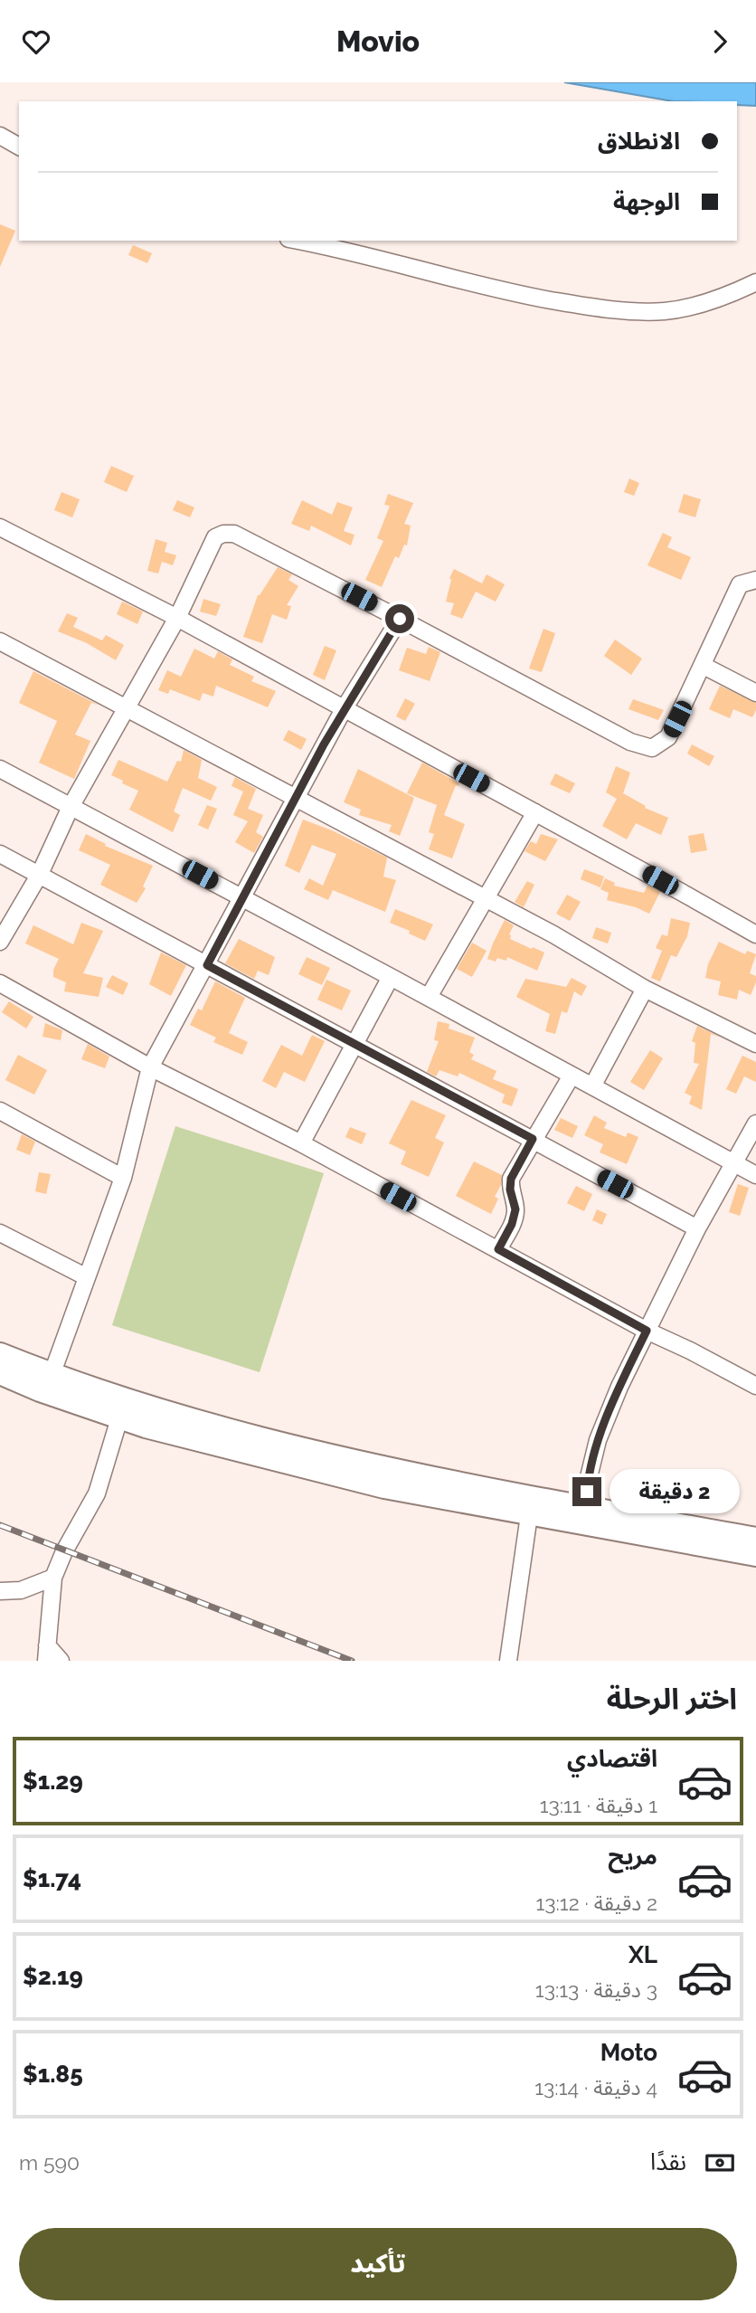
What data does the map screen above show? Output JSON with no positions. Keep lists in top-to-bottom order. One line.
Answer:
{"page":{"header":"Movio","banner":["الانطلاق","الوجهة"],"bubble":"2 دقيقة","heading":"اختر الرحلة","list":[{"name":"اقتصادي","note":"1 دقيقة · 13:11","value":"$1.29"},{"name":"مريح","note":"2 دقيقة · 13:12","value":"$1.74"},{"name":"XL","note":"3 دقيقة · 13:13","value":"$2.19"},{"name":"Moto","note":"4 دقيقة · 13:14","value":"$1.85"}],"pay":["نقدًا","590 m"],"buttons":"تأكيد"}}
